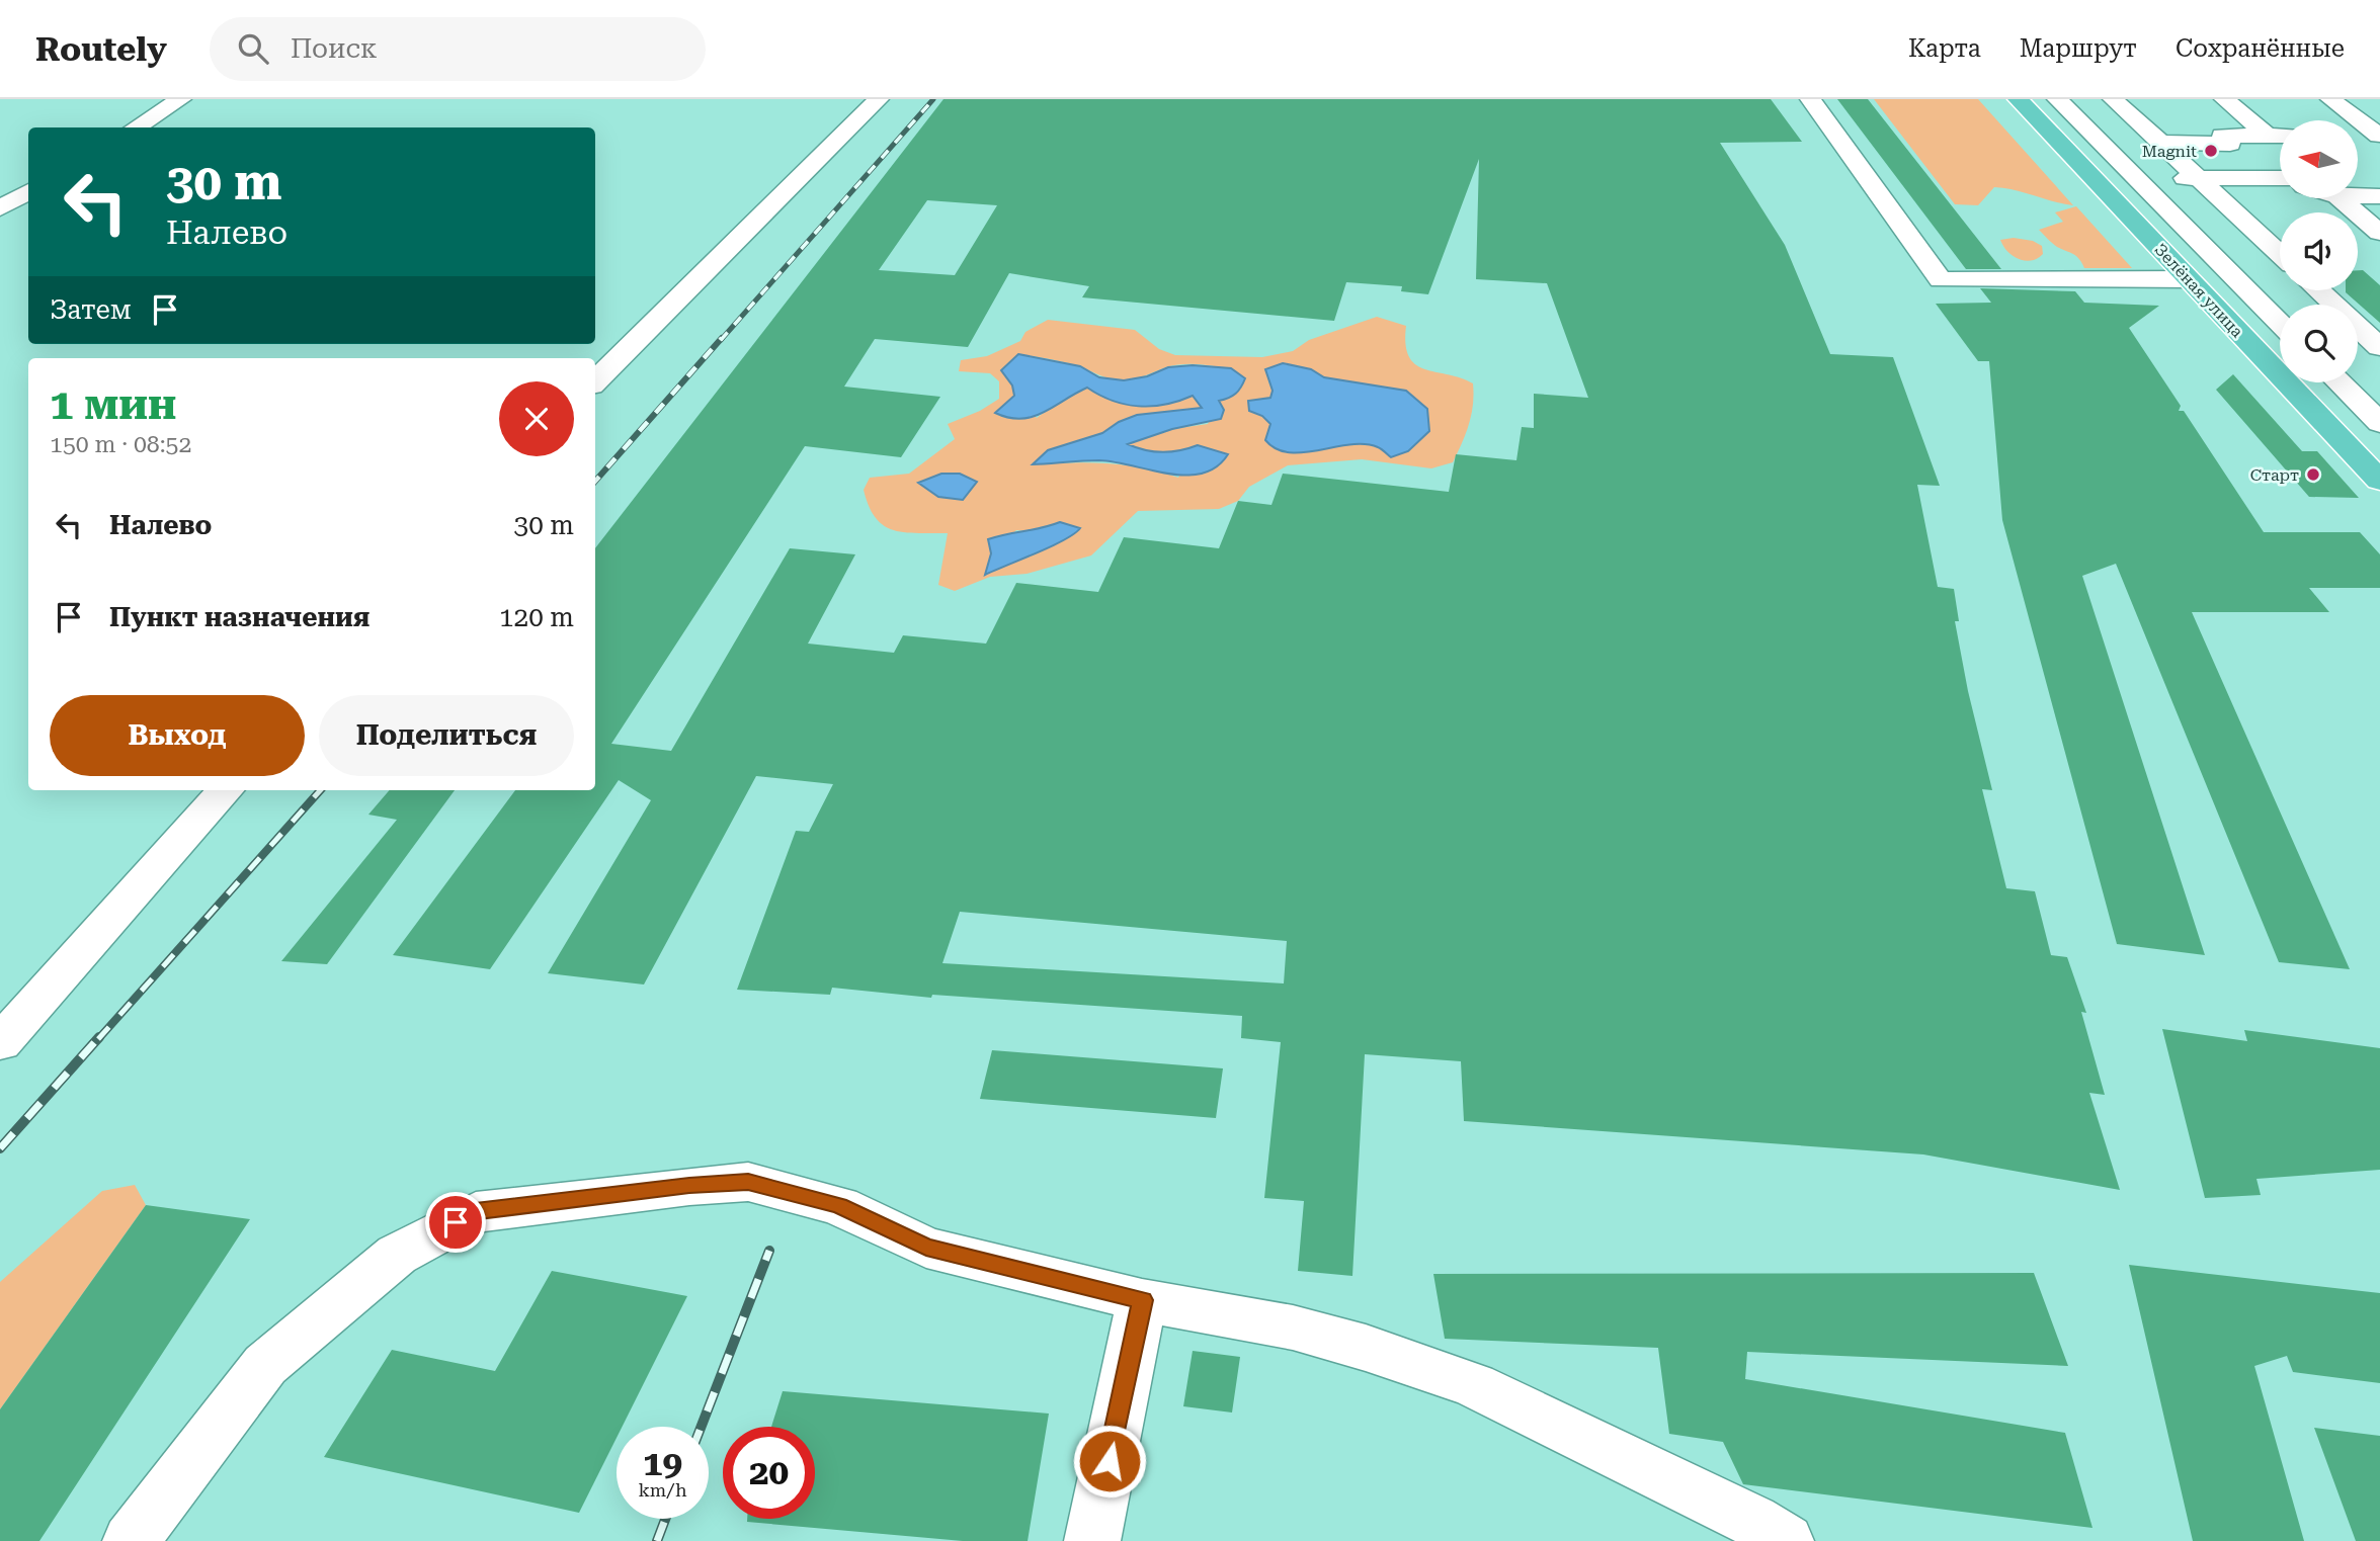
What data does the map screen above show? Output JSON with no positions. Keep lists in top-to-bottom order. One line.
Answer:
{"streets":{"main road":["Зелёная улица"]},"places":["Magnit","Старт"],"north":"left","page":{"header":"Routely","search":"Поиск","nav":["Карта","Маршрут","Сохранённые"],"turn":["30 m","Налево"],"then":"Затем","heading":["1 мин","150 m · 08:52"],"list":[{"name":"Налево","value":"30 m"},{"name":"Пункт назначения","value":"120 m"}],"buttons":["Выход","Поделиться"],"speed":"19 km/h","limit":"20"}}
